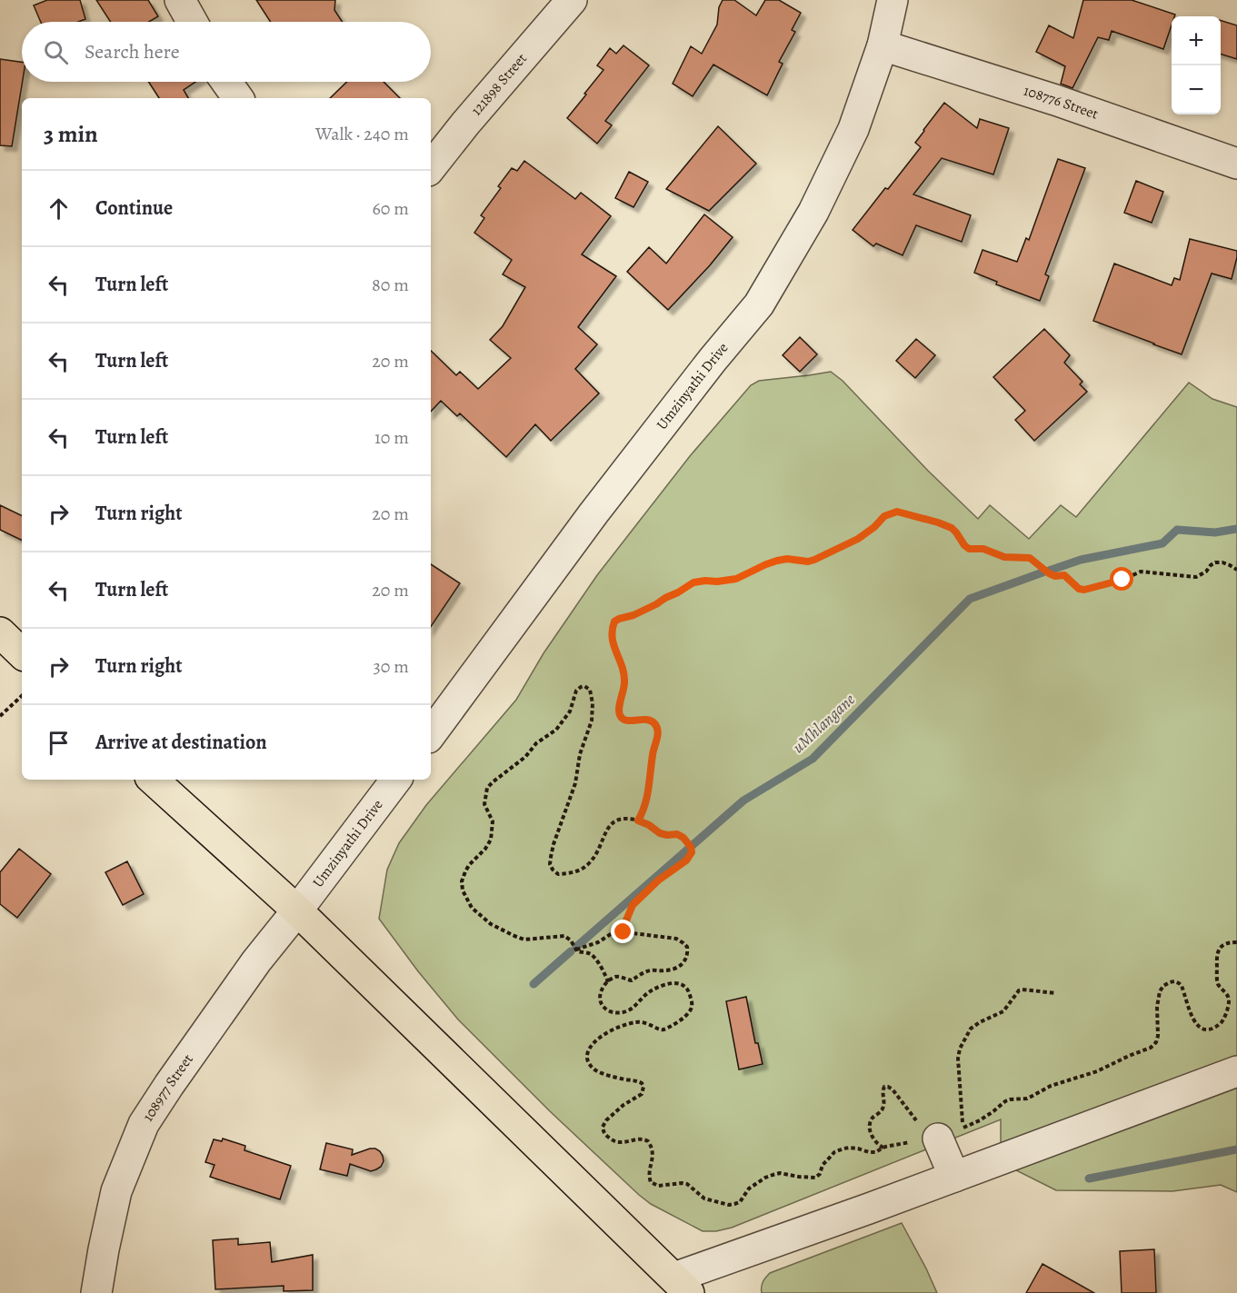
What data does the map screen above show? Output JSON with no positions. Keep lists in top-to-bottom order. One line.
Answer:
{"streets":{"street":["121898 Street","108776 Street","Umzinyathi Drive","108977 Street"]},"crossings":[["108776 Street","Umzinyathi Drive"],["Umzinyathi Drive","108977 Street"]],"water":["uMhlangane"],"page":{"map_buttons":["+","−"],"search":"Search here","heading":["3 min","Walk · 240 m"],"list":[["Continue","60 m"],["Turn left","80 m"],["Turn left","20 m"],["Turn left","10 m"],["Turn right","20 m"],["Turn left","20 m"],["Turn right","30 m"],"Arrive at destination"]}}
